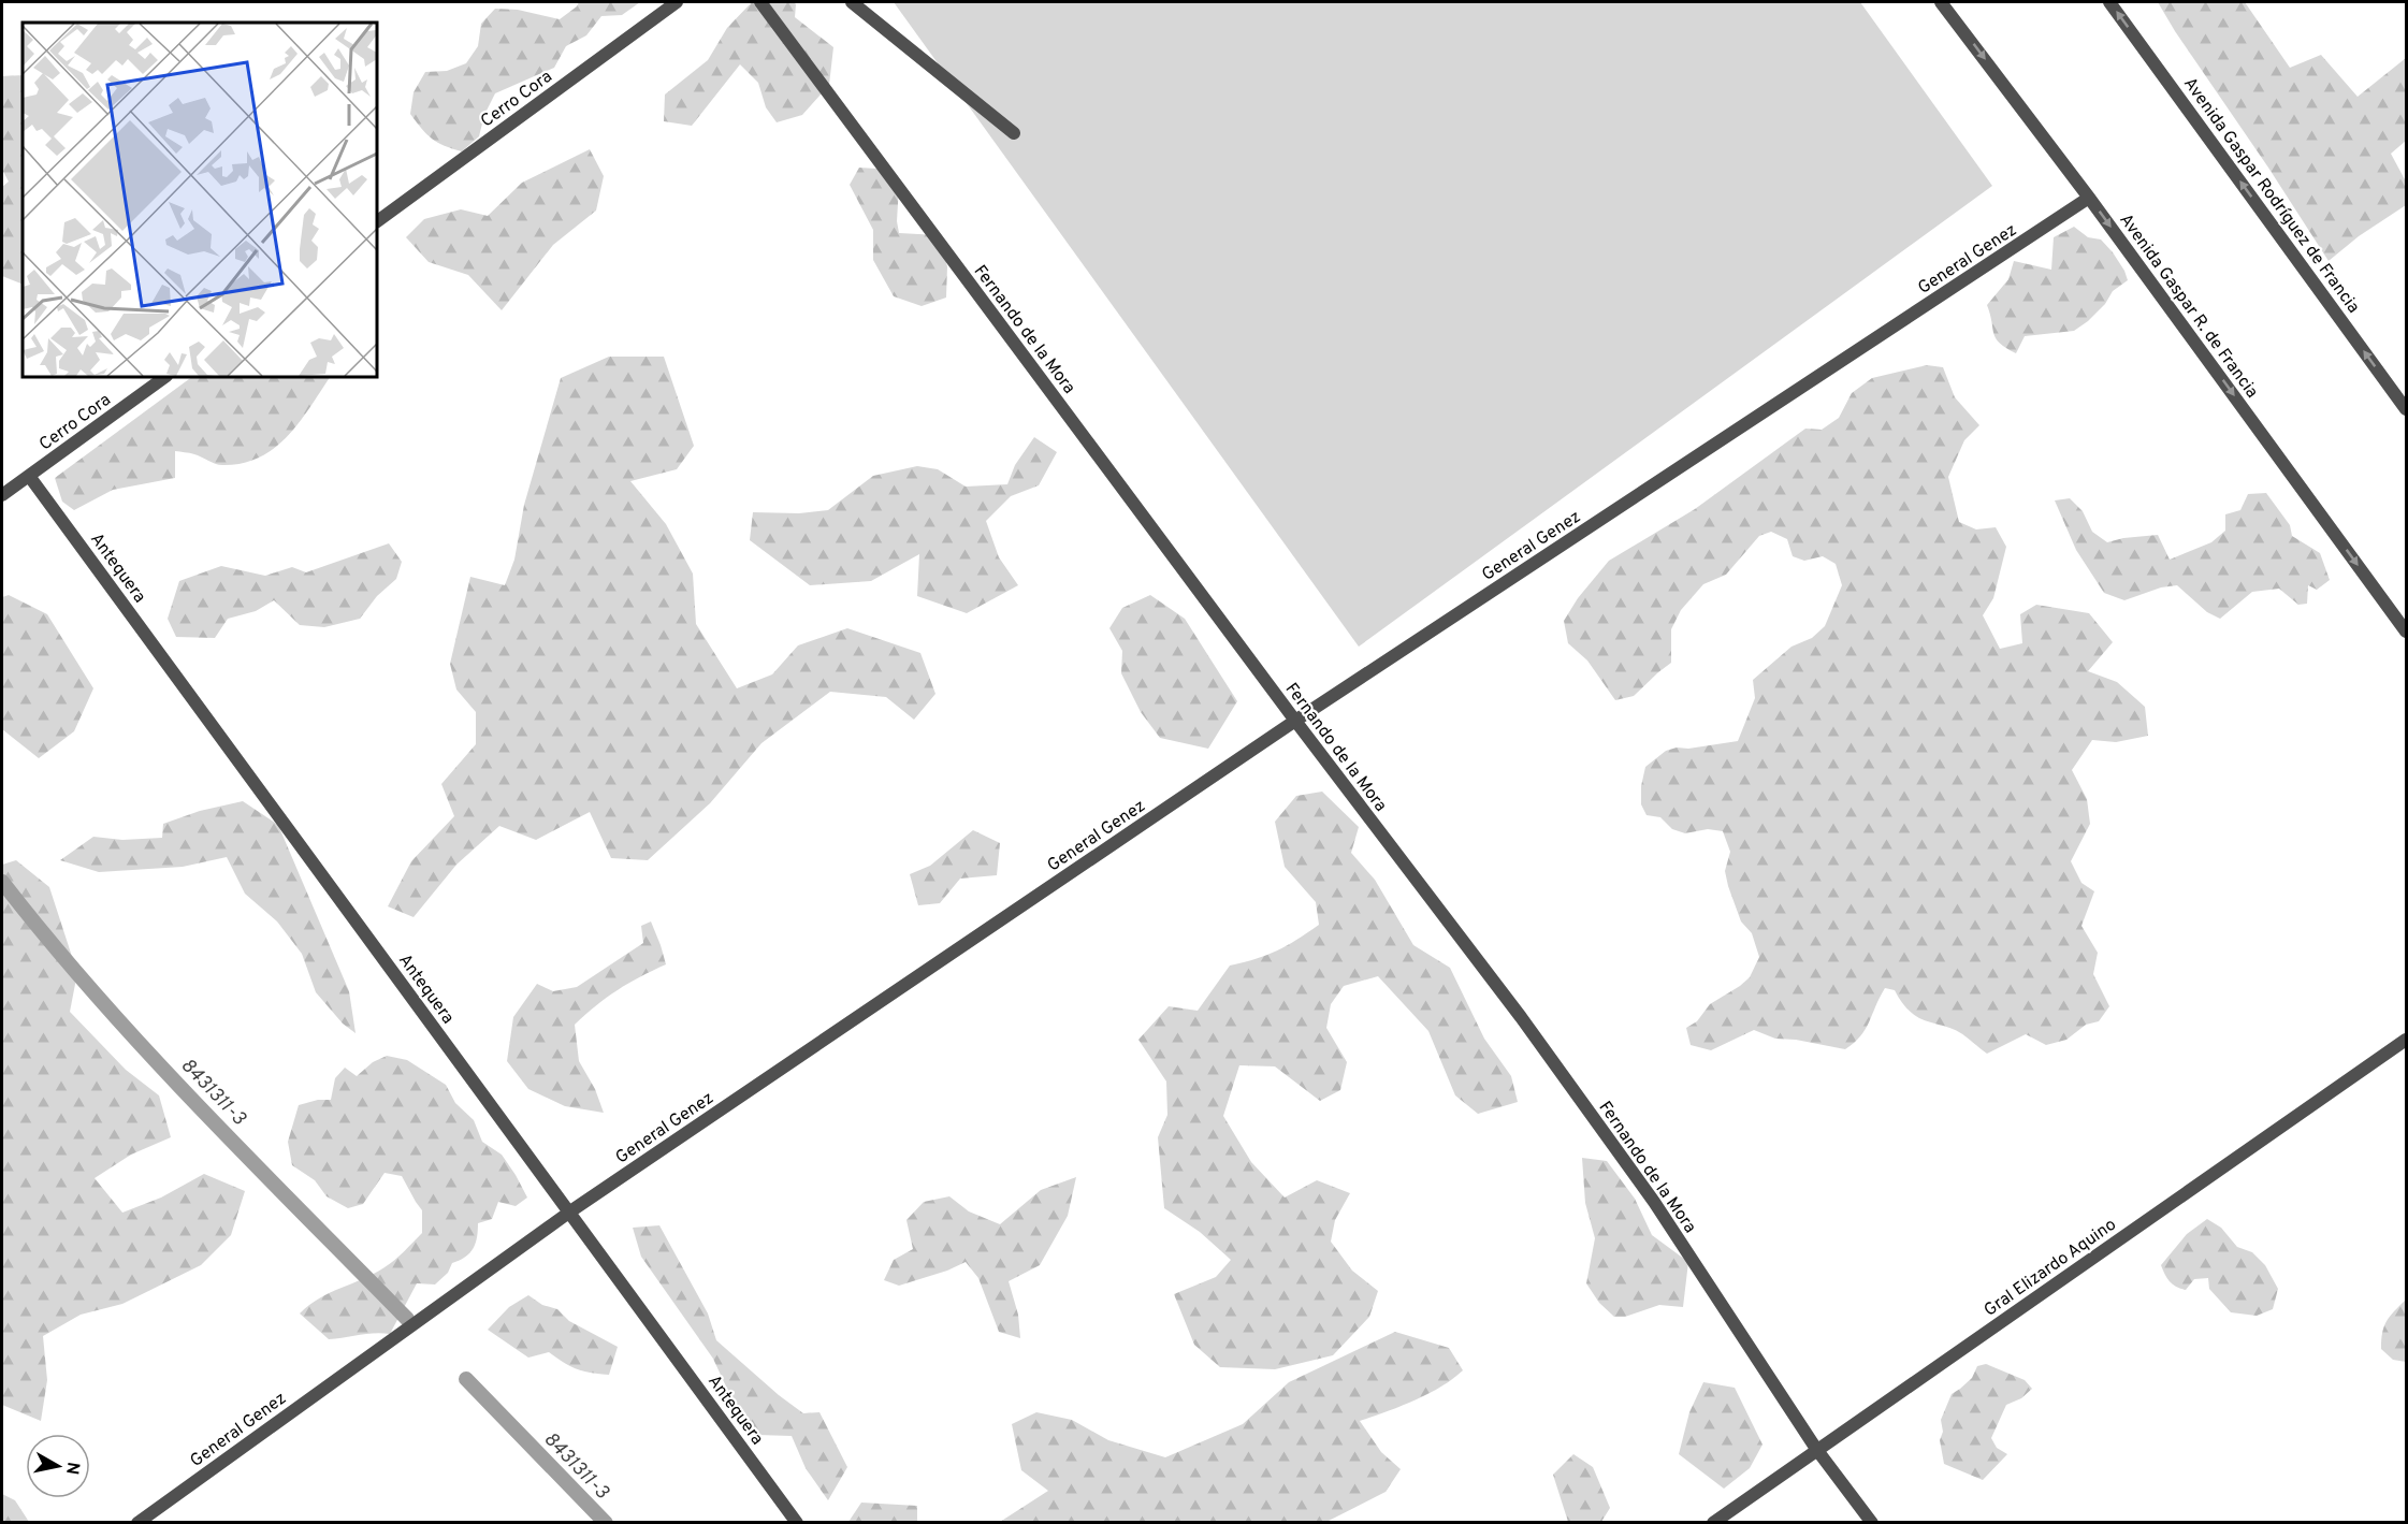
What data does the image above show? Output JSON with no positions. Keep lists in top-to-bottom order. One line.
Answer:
{"streets":{"street":["Cerro Cora","Avenida Gaspar Rodríguez de Francia","General Genez","Avenida Gaspar R. de Francia","Fernando de la Mora","Antequera","Gral Elizardo Aquino"]},"crossings":[["Cerro Cora","Antequera"],["General Genez","Avenida Gaspar R. de Francia"],["General Genez","Fernando de la Mora"],["General Genez","Antequera"],["Fernando de la Mora","Gral Elizardo Aquino"]],"one_way":["Avenida Gaspar Rodríguez de Francia","Avenida Gaspar R. de Francia"],"water":["8431311-3"],"north":"right"}
